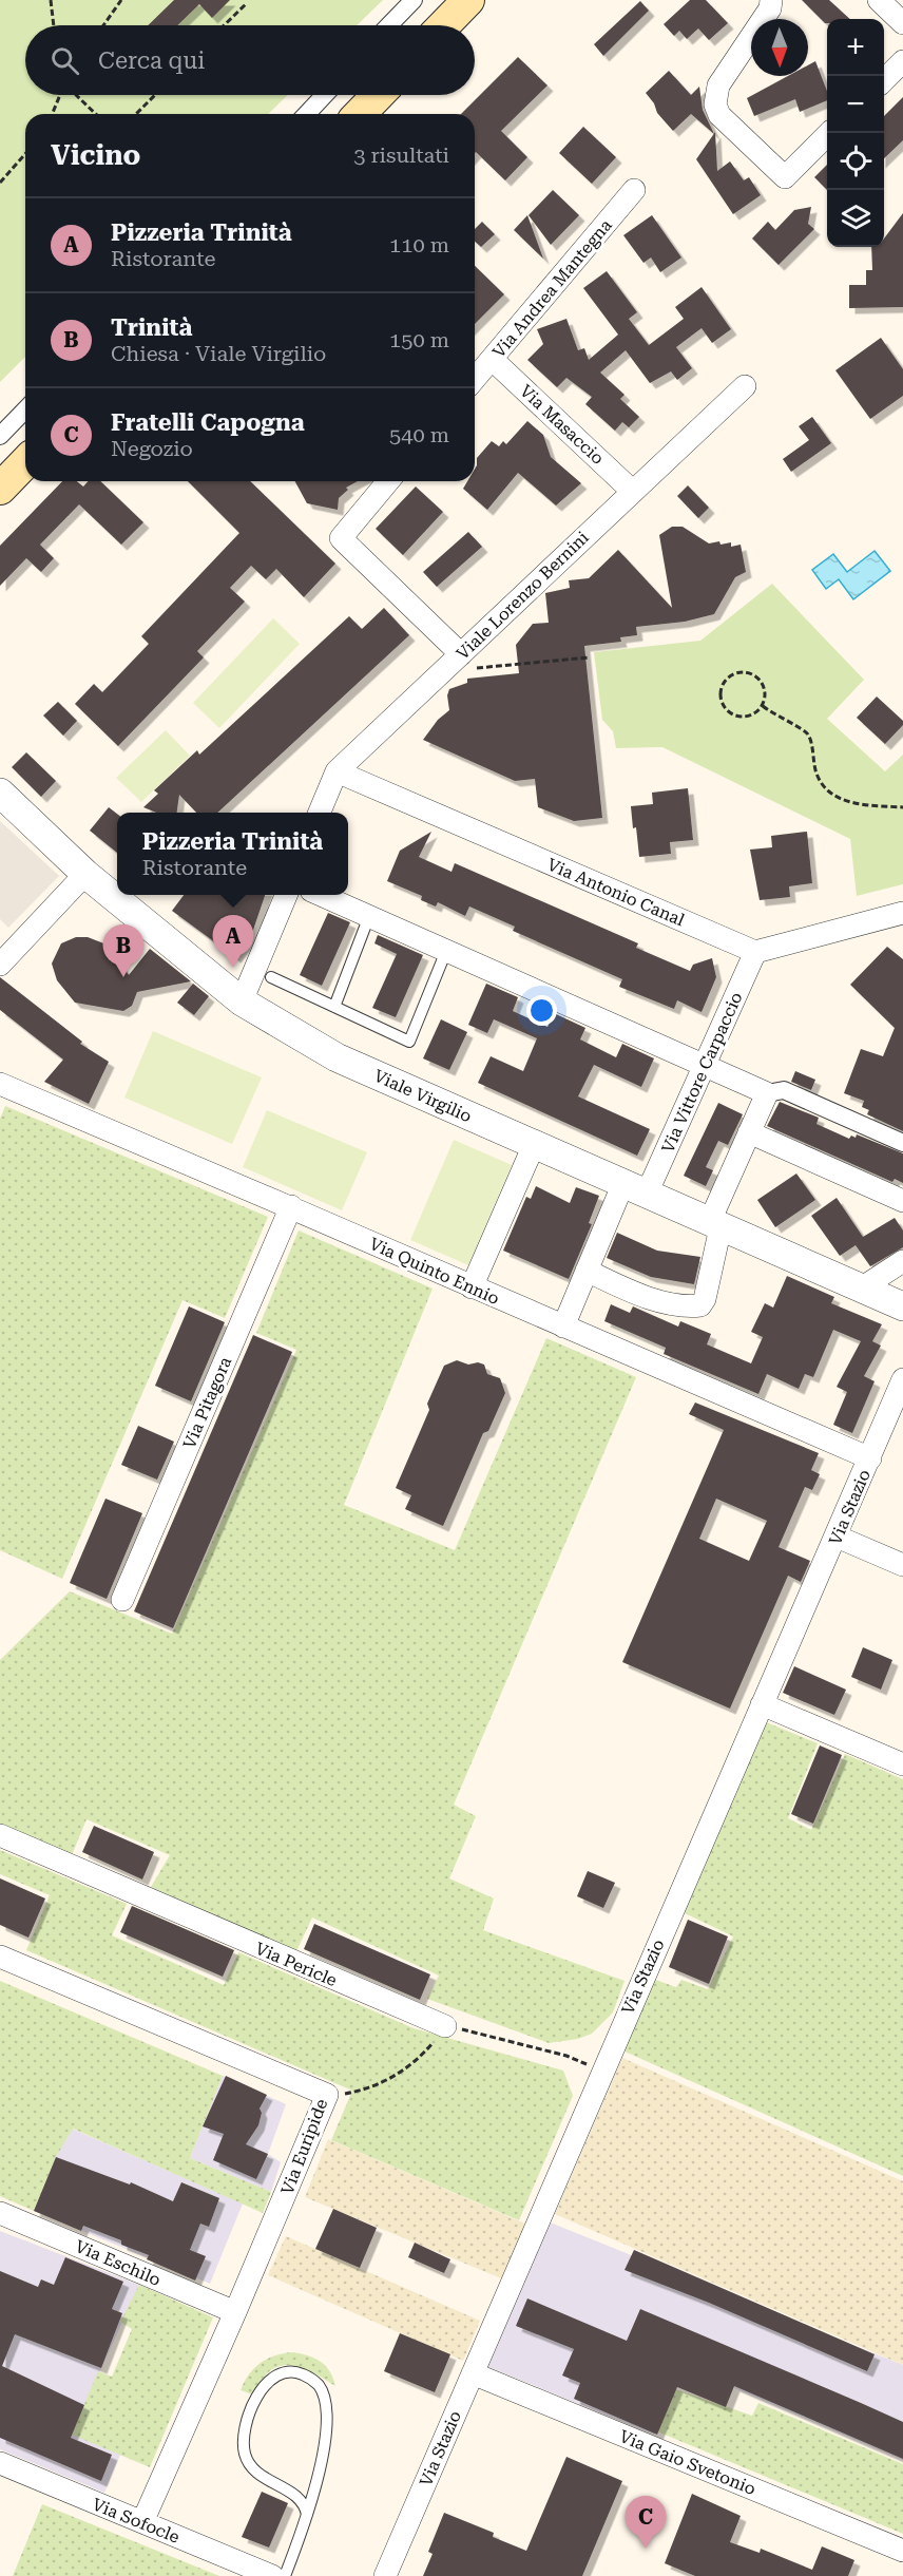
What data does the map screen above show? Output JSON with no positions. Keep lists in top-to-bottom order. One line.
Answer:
{"streets":{"street":["Via Andrea Mantegna","Via Masaccio","Viale Lorenzo Bernini","Via Antonio Canal","Via Vittore Carpaccio","Viale Virgilio","Via Quinto Ennio","Via Pitagora","Via Stazio","Via Pericle","Via Euripide","Via Eschilo","Via Gaio Svetonio","Via Sofocle"]},"crossings":[["Via Andrea Mantegna","Via Masaccio"],["Via Masaccio","Viale Lorenzo Bernini"],["Viale Lorenzo Bernini","Via Antonio Canal"],["Via Antonio Canal","Via Vittore Carpaccio"],["Via Vittore Carpaccio","Viale Virgilio"],["Via Vittore Carpaccio","Via Quinto Ennio"],["Via Quinto Ennio","Via Pitagora"],["Via Quinto Ennio","Via Stazio"],["Via Stazio","Via Gaio Svetonio"],["Via Euripide","Via Eschilo"],["Via Euripide","Via Sofocle"]],"north":"bottom","page":{"map_buttons":["+","−"],"search":"Cerca qui","heading":["Vicino","3 risultati"],"list":[{"mark":"A","name":"Pizzeria Trinità","note":"Ristorante","value":"110 m"},{"mark":"B","name":"Trinità","note":"Chiesa · Viale Virgilio","value":"150 m"},{"mark":"C","name":"Fratelli Capogna","note":"Negozio","value":"540 m"}],"popup":["Pizzeria Trinità","Ristorante"],"pins":["A","B","C"]}}
